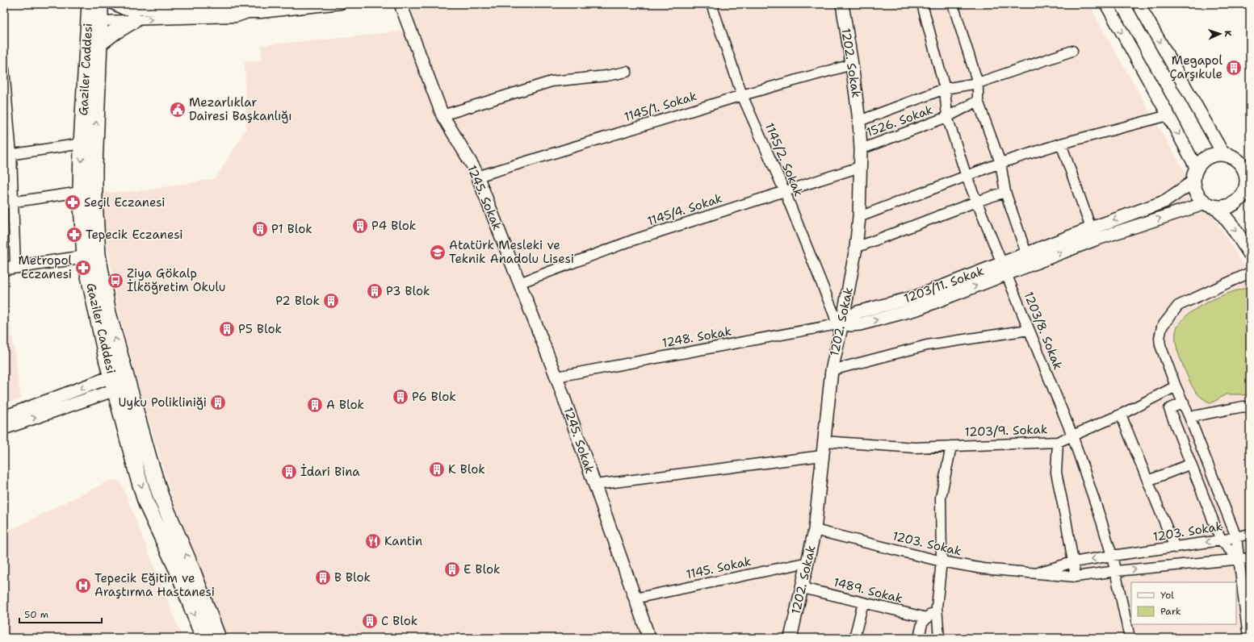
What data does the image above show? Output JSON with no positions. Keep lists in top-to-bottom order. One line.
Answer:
{"streets":{"main road":["Gaziler Caddesi"],"street":["1202. Sokak","1145/1. Sokak","1526. Sokak","1145/2. Sokak","1245. Sokak","1145/4. Sokak","1203/11. Sokak","1203/8. Sokak","1248. Sokak","1203/9. Sokak","1203. Sokak","1145. Sokak","1489. Sokak"]},"crossings":[["1202. Sokak","1145/1. Sokak"],["1202. Sokak","1526. Sokak"],["1202. Sokak","1145/2. Sokak"],["1202. Sokak","1245. Sokak"],["1202. Sokak","1145/4. Sokak"],["1202. Sokak","1203/11. Sokak"],["1202. Sokak","1248. Sokak"],["1202. Sokak","1203/9. Sokak"],["1202. Sokak","1203. Sokak"],["1202. Sokak","1145. Sokak"],["1202. Sokak","1489. Sokak"],["1145/1. Sokak","1145/2. Sokak"],["1145/1. Sokak","1245. Sokak"],["1526. Sokak","1203/8. Sokak"],["1145/2. Sokak","1145/4. Sokak"],["1145/2. Sokak","1203/11. Sokak"],["1145/2. Sokak","1248. Sokak"],["1245. Sokak","1145/4. Sokak"],["1245. Sokak","1248. Sokak"],["1245. Sokak","1145. Sokak"],["1203/11. Sokak","1203/8. Sokak"],["1203/11. Sokak","1248. Sokak"],["1203/8. Sokak","1203/9. Sokak"],["1203/8. Sokak","1203. Sokak"]],"places":{"building":["Megapol Çarşıkule","P4 Blok","P1 Blok","P3 Blok","P2 Blok","P5 Blok","P6 Blok","Uyku Polikliniği","A Blok","K Blok","İdari Bina","E Blok","B Blok","C Blok"],"public building":["Mezarlıklar Dairesi Başkanlığı"],"pharmacy":["Seçil Eczanesi","Tepecik Eczanesi","Metropol Eczanesi"],"school or university":["Atatürk Mesleki ve Teknik Anadolu Lisesi"],"bus stop":["Ziya Gökalp İlköğretim Okulu"],"restaurant":["Kantin"],"hospital":["Tepecik Eğitim ve Araştırma Hastanesi"]},"legend":["Yol","Park"],"scale_bar":"50 m","north":"right"}
